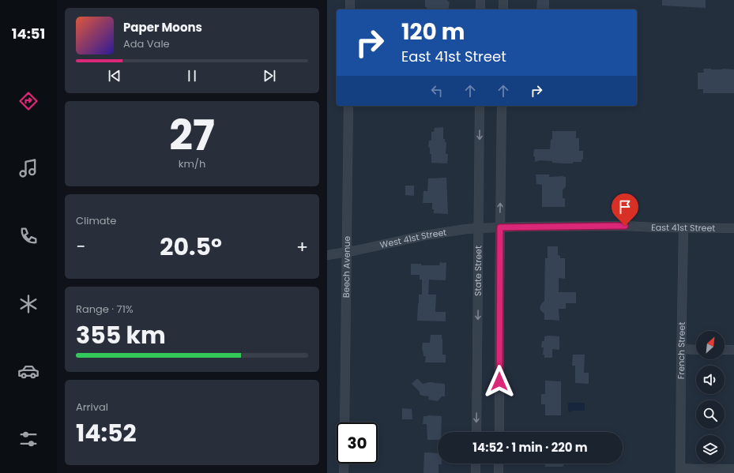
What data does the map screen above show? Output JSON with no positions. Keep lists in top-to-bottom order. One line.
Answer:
{"streets":{"street":["East 41st Street","West 41st Street","Beech Avenue","State Street","French Street"]},"crossings":[["East 41st Street","West 41st Street"],["East 41st Street","French Street"],["West 41st Street","Beech Avenue"],["West 41st Street","State Street"]],"north":"top right","page":{"tabs":"14:51","turn":["120 m","East 41st Street"],"song":["Paper Moons","Ada Vale"],"tile":[["27","km/h"],"Climate",["Range · 71%","355 km"],["Arrival","14:52"]],"heat":["−","20.5°","+"],"limit":"30","trip":"14:52 · 1 min · 220 m"}}
